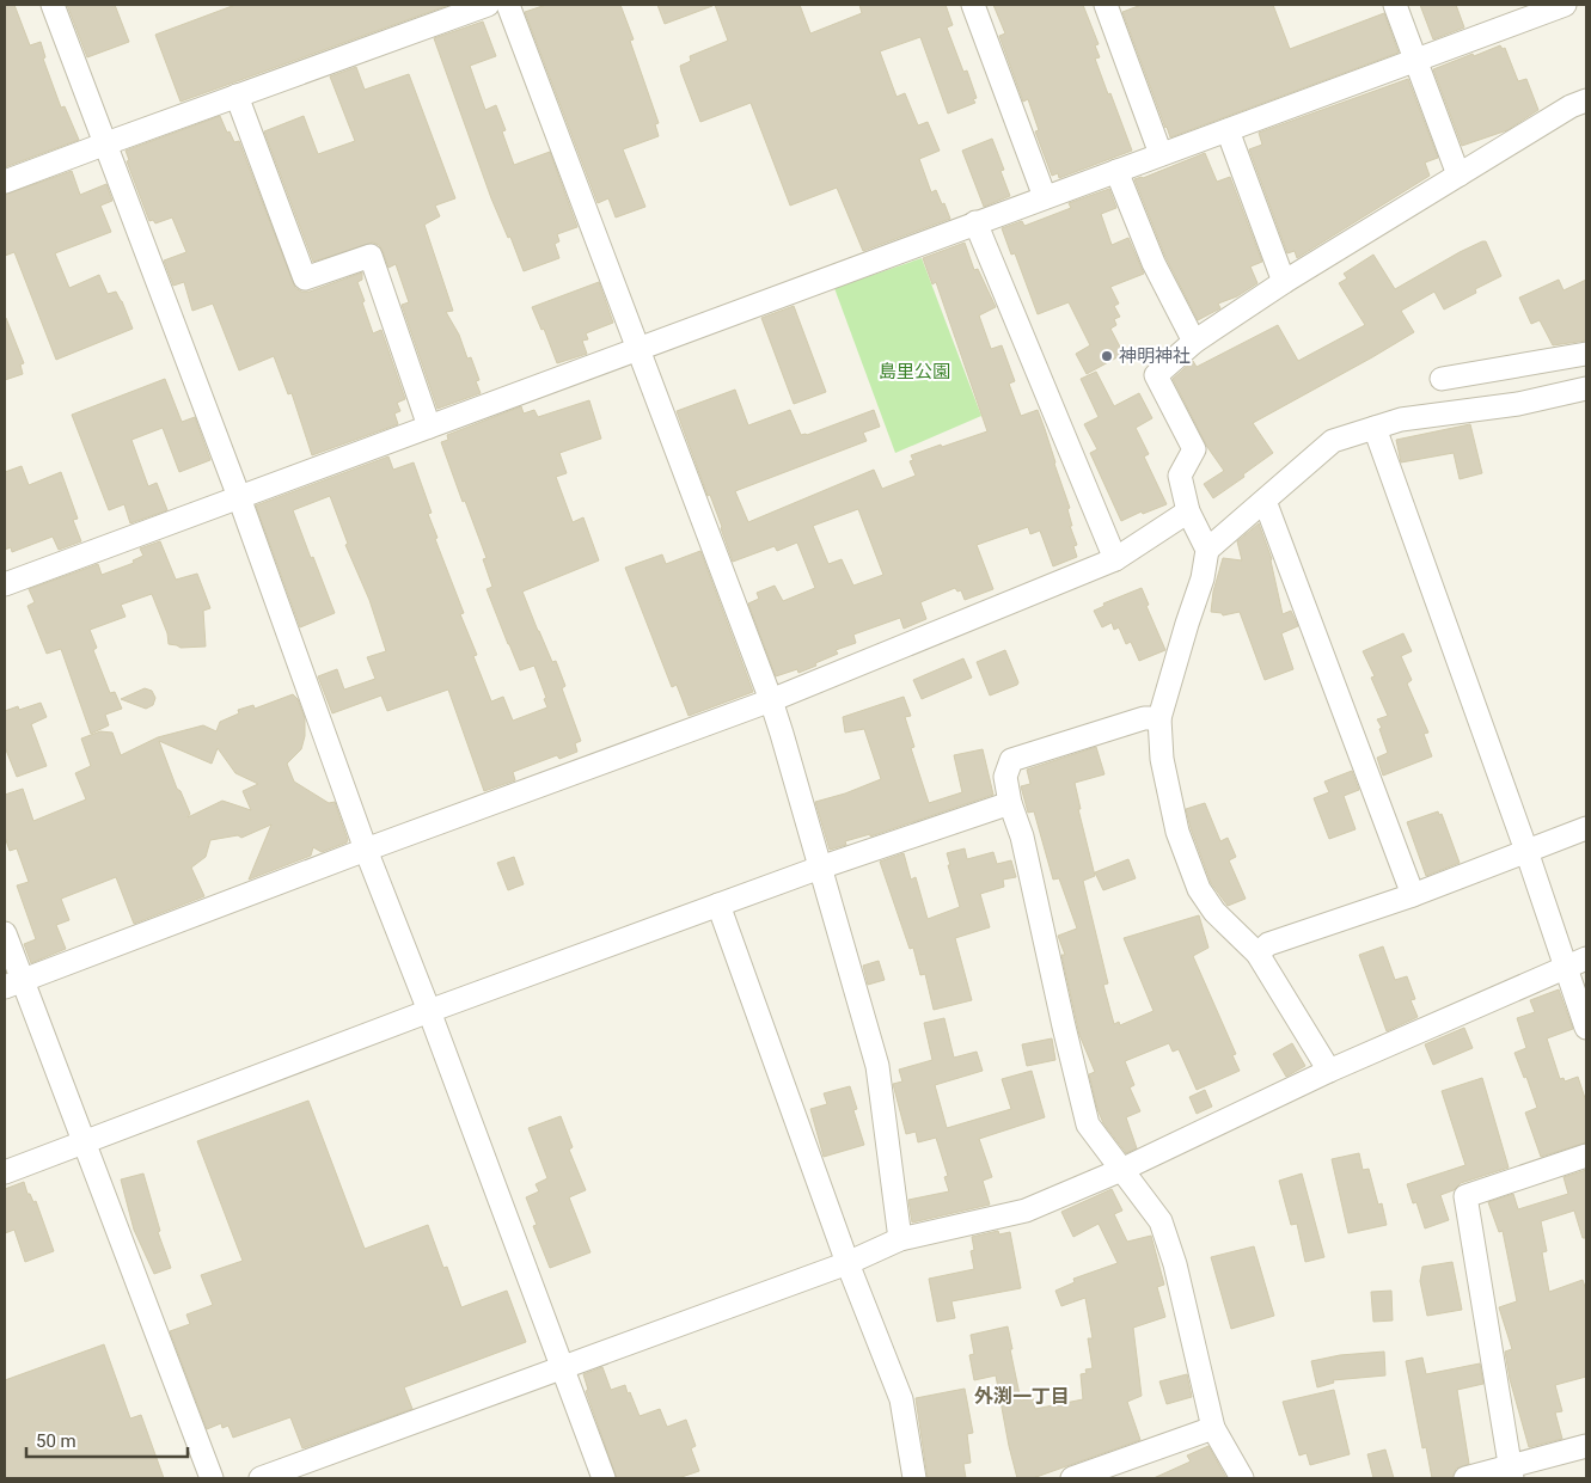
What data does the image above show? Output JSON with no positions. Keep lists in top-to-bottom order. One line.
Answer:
{"districts":["外渕一丁目"],"parks":["島里公園"],"places":["神明神社"],"scale_bar":"50 m"}
